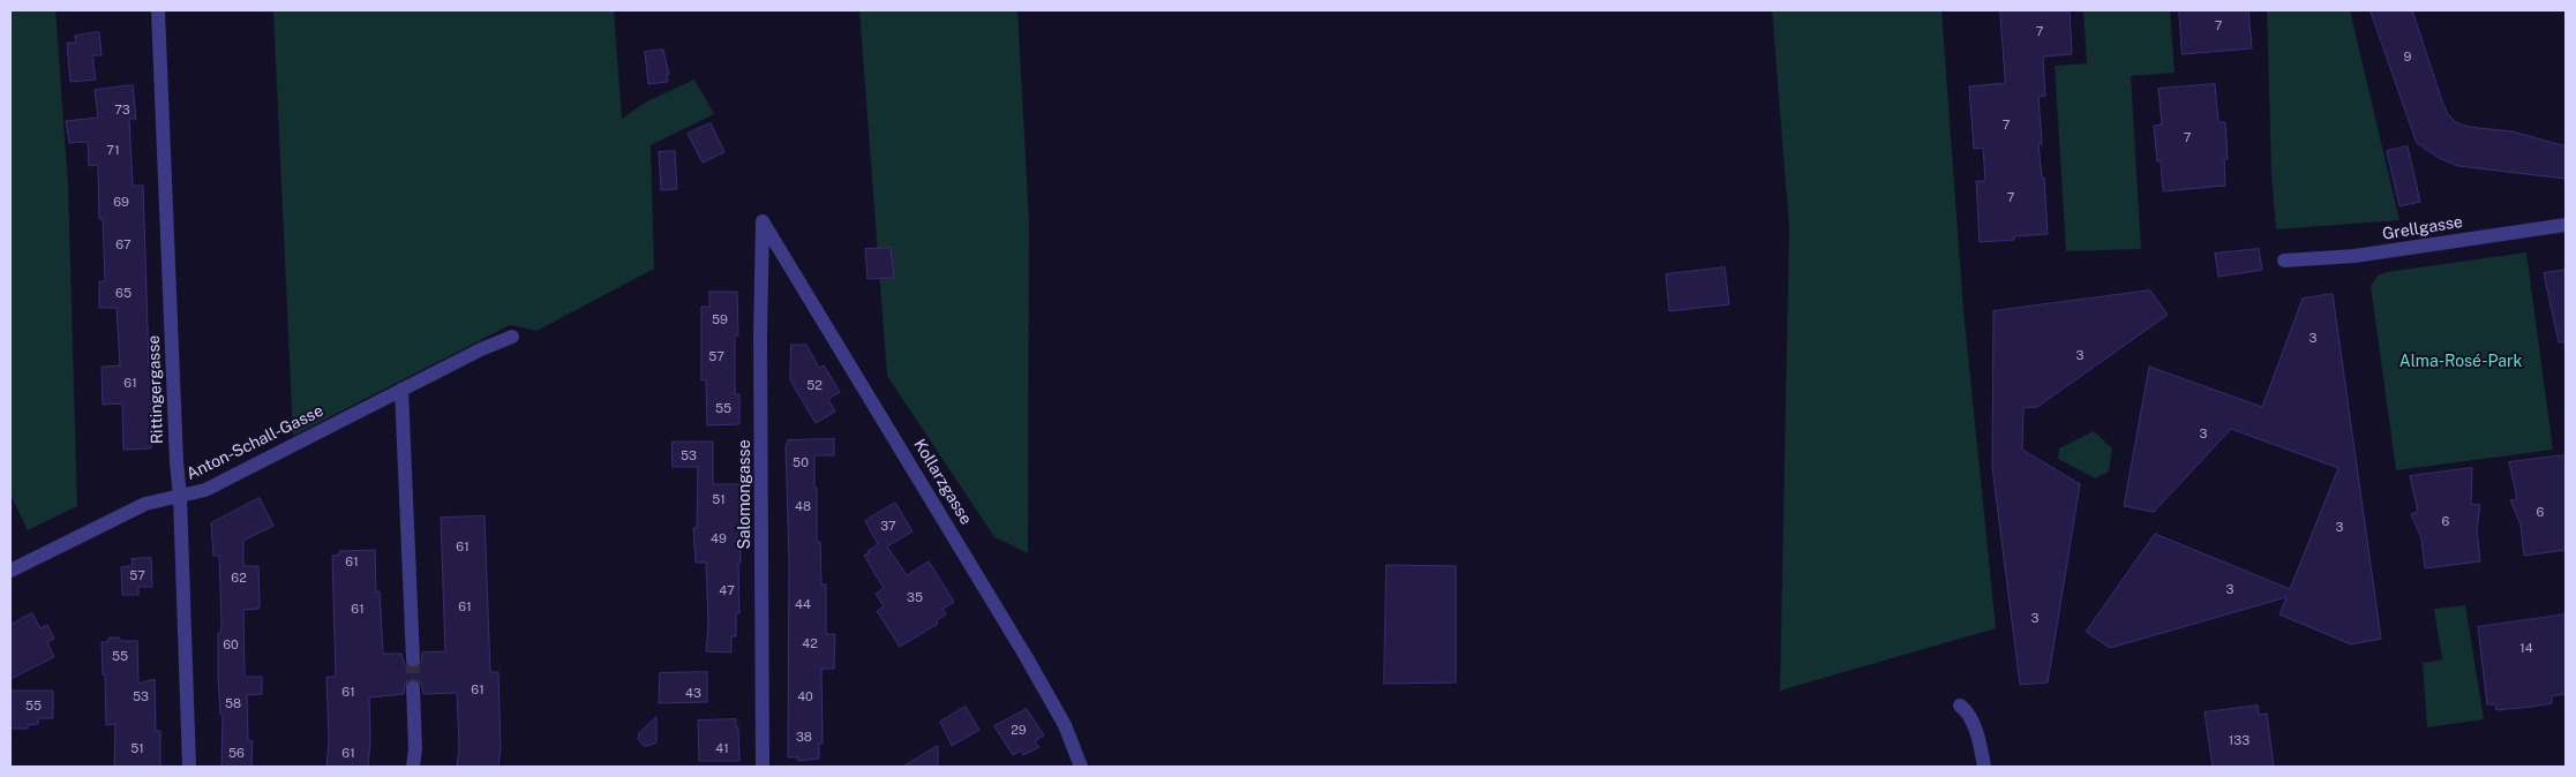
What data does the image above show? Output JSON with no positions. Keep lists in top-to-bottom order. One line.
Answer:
{"streets":{"street":["Grellgasse","Rittingergasse","Anton-Schall-Gasse","Kollarzgasse","Salomongasse"]},"crossings":[["Rittingergasse","Anton-Schall-Gasse"],["Kollarzgasse","Salomongasse"]],"parks":["Alma-Rosé-Park"],"house_numbers":["7","7","9","73","7","7","71","7","69","67","65","59","3","3","57","61","52","55","3","53","50","51","48","6","6","37","3","49","61","61","57","62","3","47","35","44","61","61","3","42","60","14","55","61","61","43","53","40","58","55","29","38","133","51","41","56","61"]}
